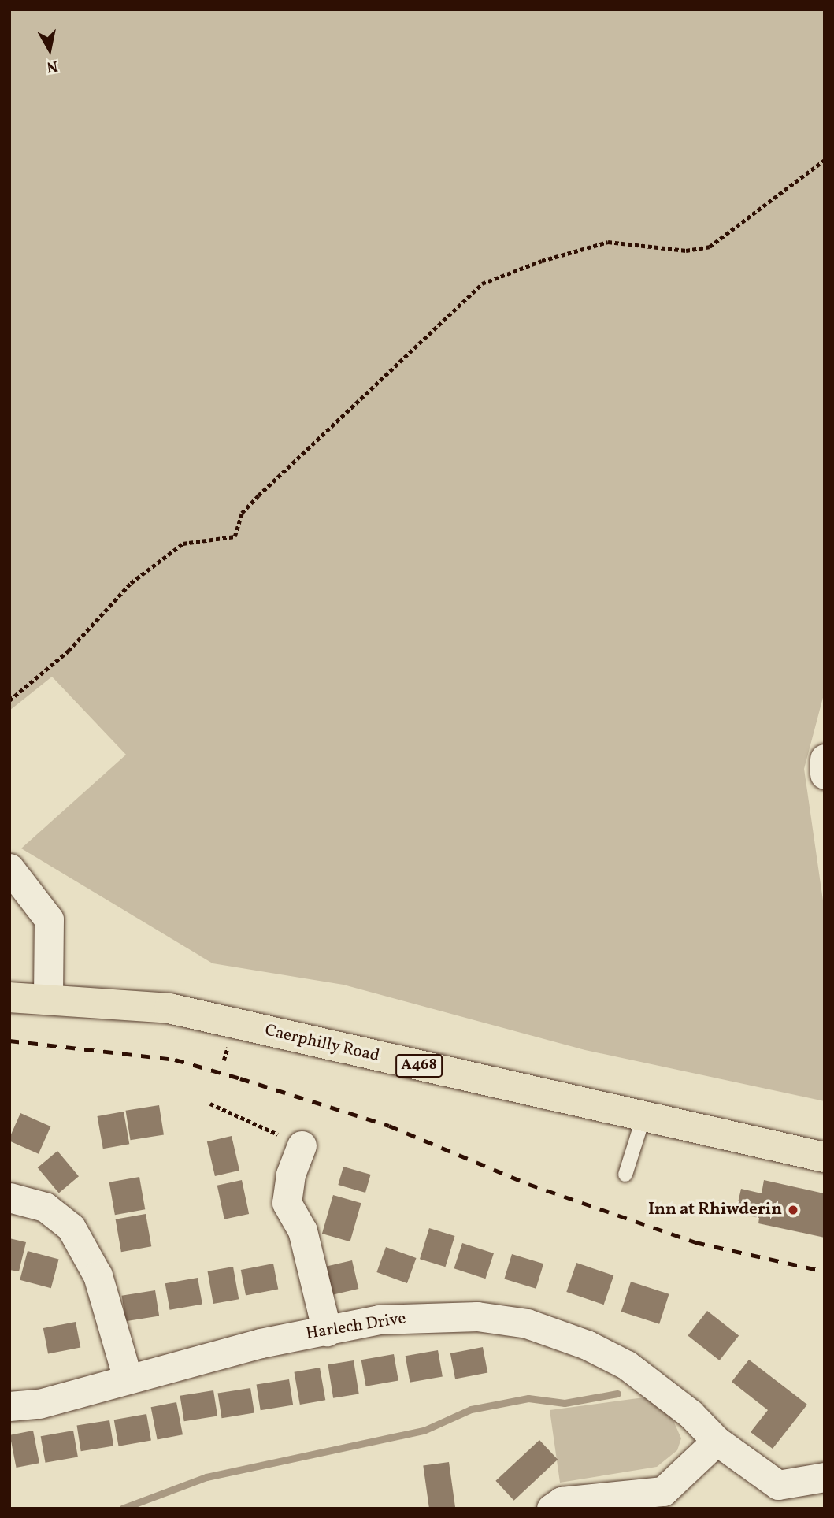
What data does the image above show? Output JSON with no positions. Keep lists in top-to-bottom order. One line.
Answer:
{"streets":{"main road":["Caerphilly Road","A468"],"street":["Harlech Drive"]},"places":["Inn at Rhiwderin"],"north":"bottom"}
